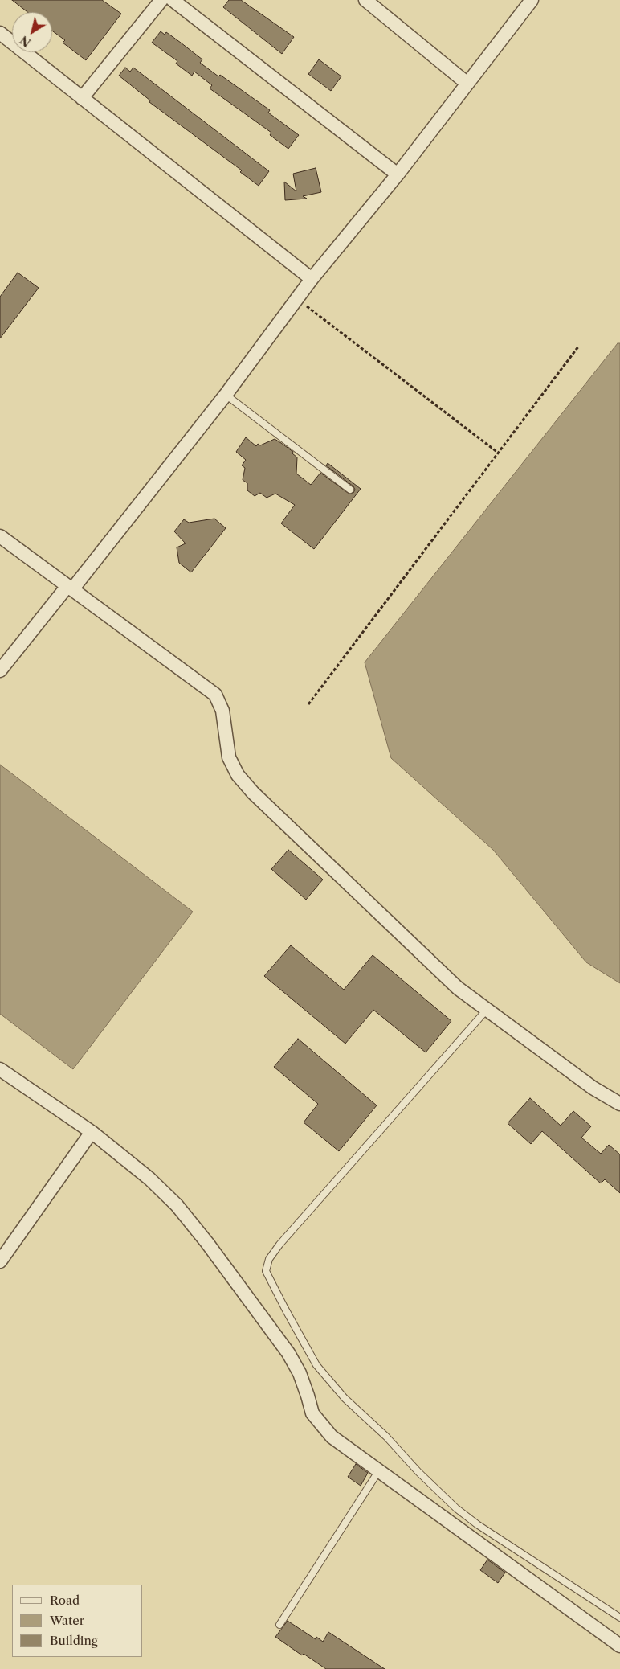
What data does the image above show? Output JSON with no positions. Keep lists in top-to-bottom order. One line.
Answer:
{"legend":["Road","Water","Building"],"north":"bottom left"}
